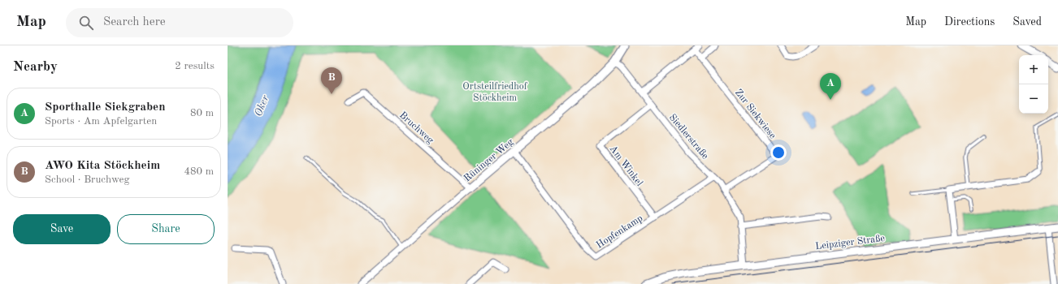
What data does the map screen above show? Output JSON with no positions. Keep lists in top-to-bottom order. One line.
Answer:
{"streets":{"street":["Zur Siekwiese","Bruchweg","Siedlerstraße","Rüninger Weg","Am Winkel","Hopfenkamp","Leipziger Straße"]},"crossings":[["Zur Siekwiese","Siedlerstraße"],["Bruchweg","Rüninger Weg"],["Siedlerstraße","Rüninger Weg"],["Siedlerstraße","Am Winkel"],["Siedlerstraße","Hopfenkamp"],["Siedlerstraße","Leipziger Straße"],["Rüninger Weg","Hopfenkamp"],["Am Winkel","Hopfenkamp"]],"water":["Oker"],"parks":["Ortsteilfriedhof Stöckheim"],"page":{"header":"Map","search":"Search here","nav":["Map","Directions","Saved"],"heading":["Nearby","2 results"],"map_buttons":["+","−"],"pins":["B","A"],"list":[{"mark":"A","name":"Sporthalle Siekgraben","note":"Sports · Am Apfelgarten","value":"80 m"},{"mark":"B","name":"AWO Kita Stöckheim","note":"School · Bruchweg","value":"480 m"}],"buttons":["Save","Share"]}}
